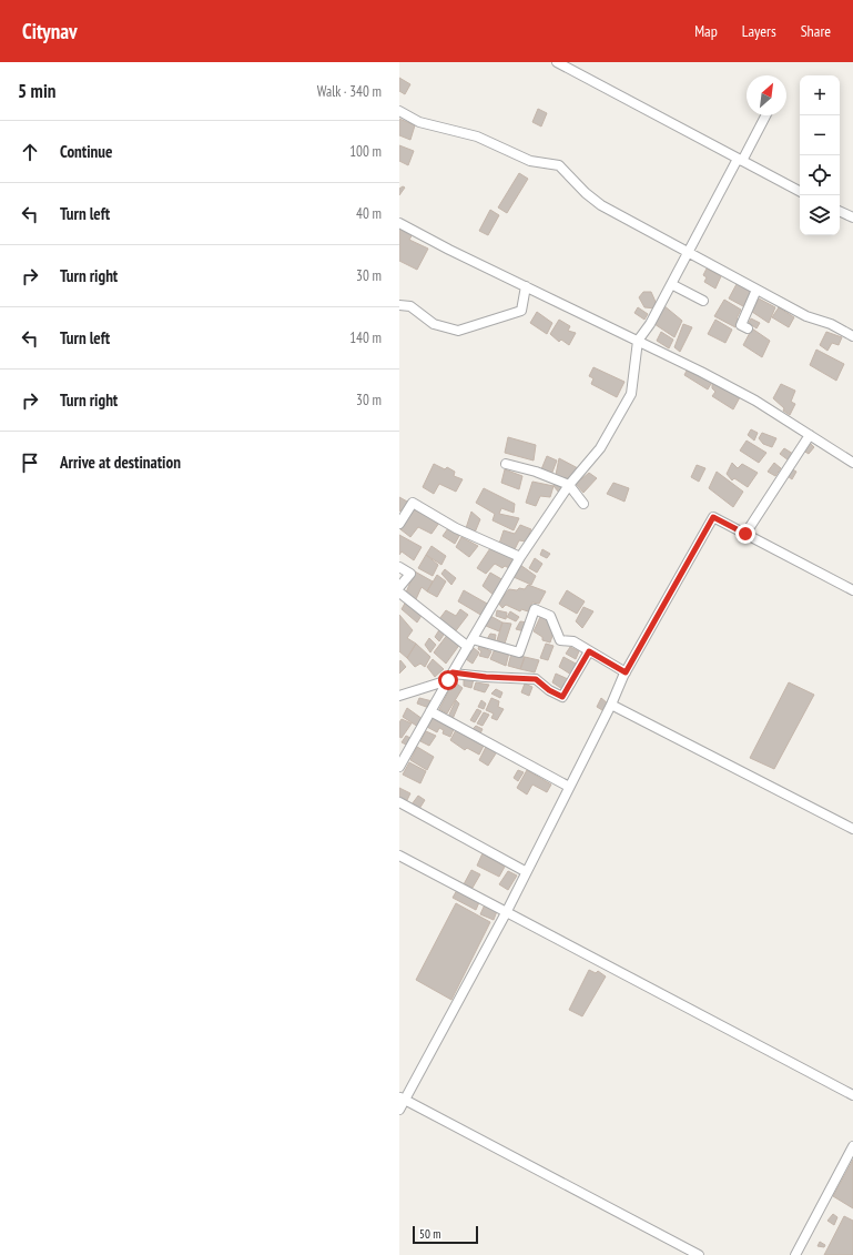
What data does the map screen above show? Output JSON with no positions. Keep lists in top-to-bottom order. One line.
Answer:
{"scale_bar":"50 m","north":"top right","page":{"header":"Citynav","nav":["Map","Layers","Share"],"heading":["5 min","Walk · 340 m"],"map_buttons":["+","−"],"list":[["Continue","100 m"],["Turn left","40 m"],["Turn right","30 m"],["Turn left","140 m"],["Turn right","30 m"],"Arrive at destination"],"scale":"50 m"}}
